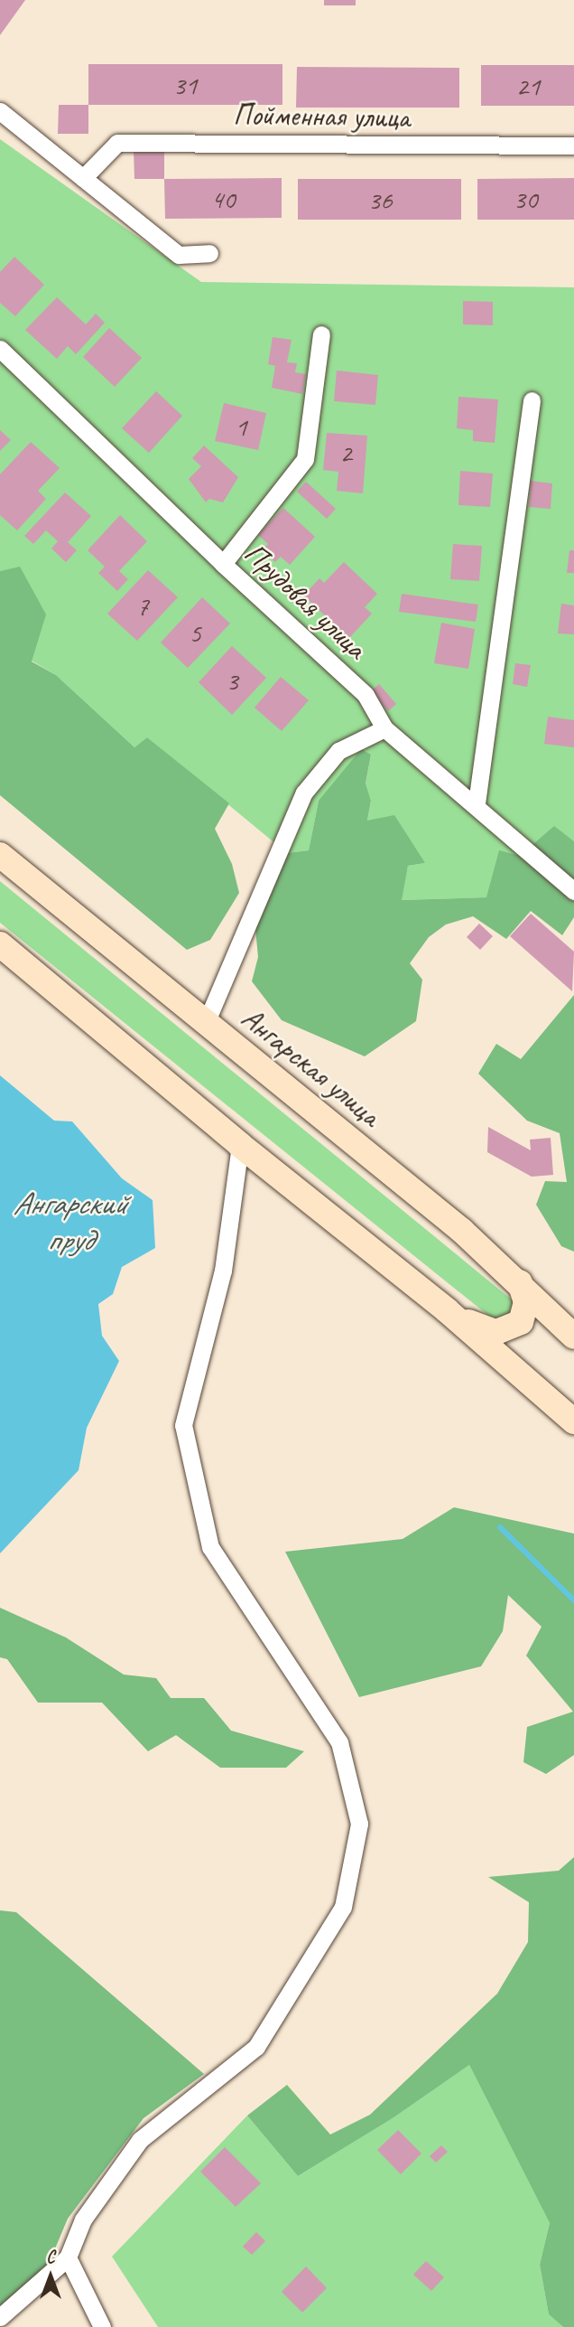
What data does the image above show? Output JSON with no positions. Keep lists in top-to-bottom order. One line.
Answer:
{"streets":{"main road":["Ангарская улица"],"street":["Пойменная улица","Прудовая улица"]},"water":["Ангарский пруд"],"house_numbers":["31","21","40","30","36","1","2","7","5","3"],"north":"top"}
